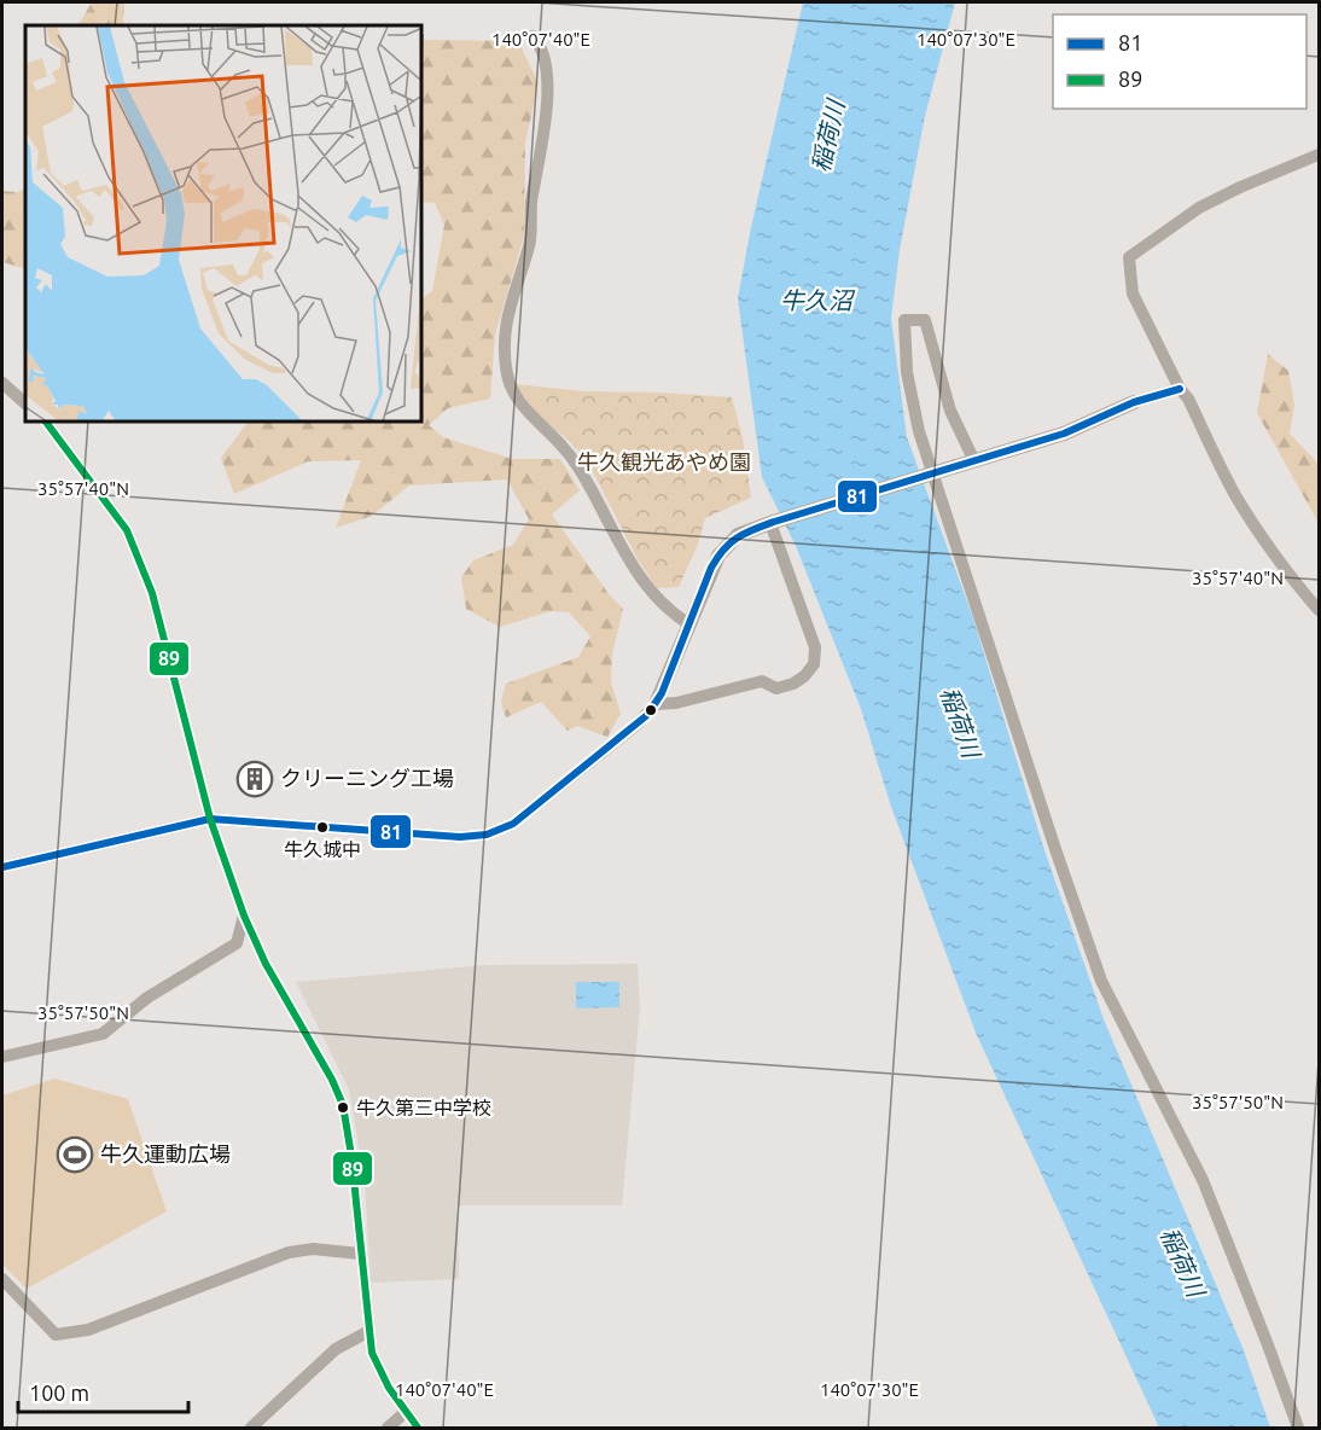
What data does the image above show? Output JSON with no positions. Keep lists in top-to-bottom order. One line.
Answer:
{"water":["稲荷川","牛久沼"],"parks":["牛久観光あやめ園"],"places":{"building":["クリーニング工場"],"other":["牛久城中","牛久第三中学校"],"sports":["牛久運動広場"]},"lines":["transit line 81","transit line 89"],"legend":["81","89"],"scale_bar":"100 m","coordinates":["140°07'40\"E","140°07'30\"E","35°57'40\"N","35°57'50\"N"]}
